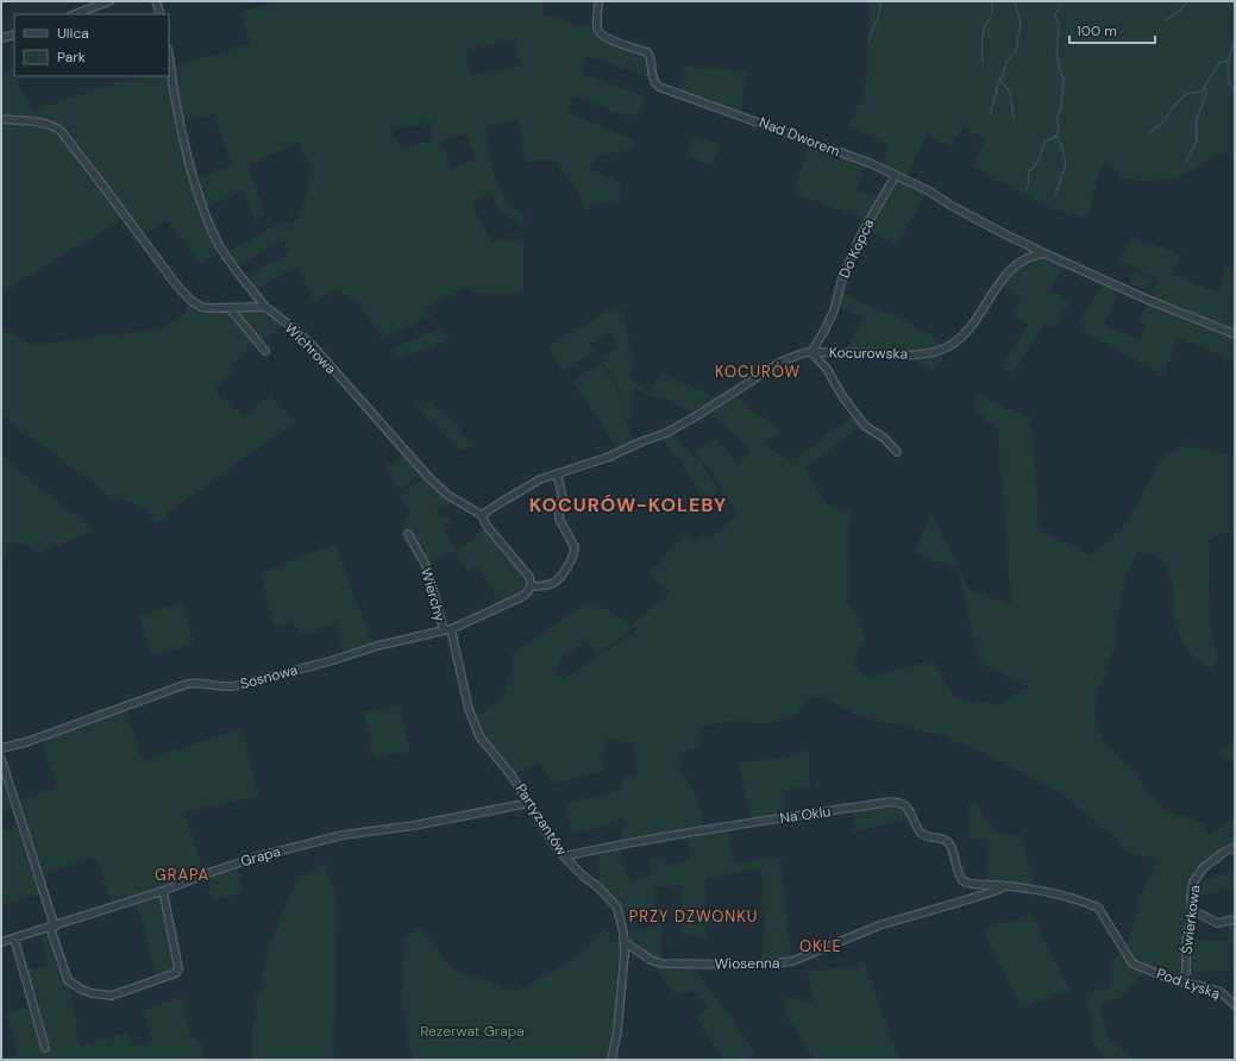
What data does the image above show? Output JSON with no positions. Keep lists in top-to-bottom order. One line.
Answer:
{"streets":{"street":["Nad Dworem","Do Kopca","Wichrowa","Kocurowska","Wierchy","Sosnowa","Na Oklu","Partyzantów","Grapa","Świerkowa","Wiosenna","Pod Łyską"]},"crossings":[["Nad Dworem","Do Kopca"],["Nad Dworem","Kocurowska"],["Do Kopca","Kocurowska"],["Wichrowa","Kocurowska"],["Wichrowa","Sosnowa"],["Wierchy","Sosnowa"],["Sosnowa","Partyzantów"],["Na Oklu","Partyzantów"],["Na Oklu","Wiosenna"],["Na Oklu","Pod Łyską"],["Partyzantów","Grapa"],["Partyzantów","Wiosenna"],["Świerkowa","Pod Łyską"],["Wiosenna","Pod Łyską"]],"districts":["KOCURÓW","KOCURÓW-KOLEBY","GRAPA","PRZY DZWONKU","OKLE"],"parks":["Rezerwat Grapa"],"legend":["Ulica","Park"],"scale_bar":"100 m"}
